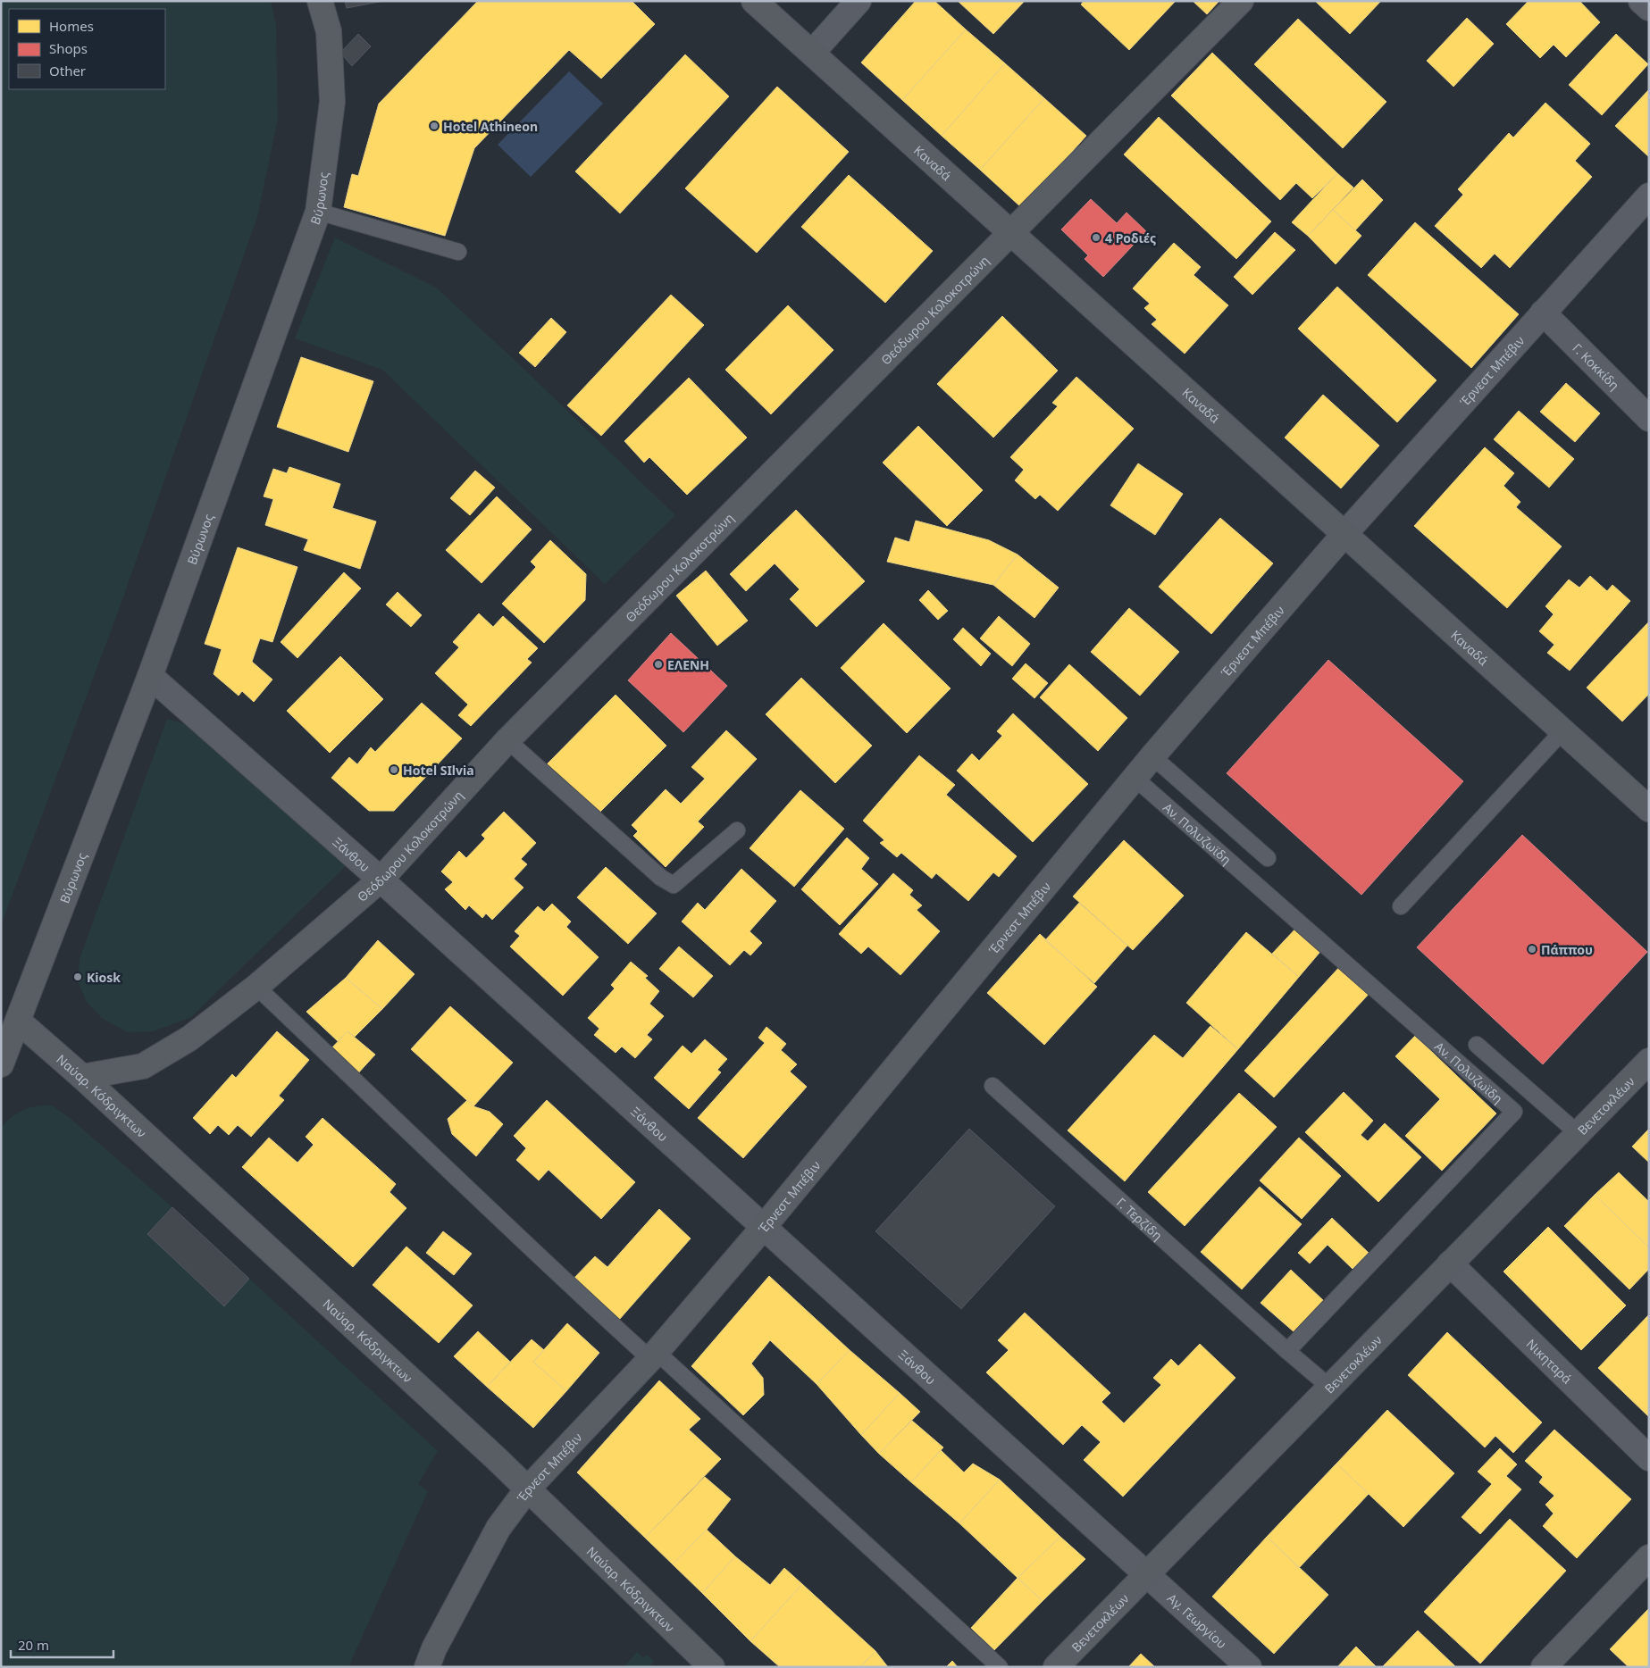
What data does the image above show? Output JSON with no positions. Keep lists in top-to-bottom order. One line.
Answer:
{"streets":{"street":["Καναδά","Βύρωνος","Θεόδωρου Κολοκοτρώνη","Γ. Κοκκίδη","Έρνεστ Μπέβιν","Ξάνθου","Ναύαρ. Κόδριγκτων","Βενετοκλέων","Νικηταρά","Αγ. Γεωργίου"],"lane":["Αν. Πολυζωϊδη","Γ. Τερζίδη"]},"crossings":[["Καναδά","Θεόδωρου Κολοκοτρώνη"],["Καναδά","Έρνεστ Μπέβιν"],["Βύρωνος","Ξάνθου"],["Βύρωνος","Ναύαρ. Κόδριγκτων"],["Θεόδωρου Κολοκοτρώνη","Ξάνθου"],["Θεόδωρου Κολοκοτρώνη","Ναύαρ. Κόδριγκτων"],["Γ. Κοκκίδη","Έρνεστ Μπέβιν"],["Έρνεστ Μπέβιν","Αν. Πολυζωϊδη"],["Έρνεστ Μπέβιν","Ξάνθου"],["Έρνεστ Μπέβιν","Ναύαρ. Κόδριγκτων"],["Αν. Πολυζωϊδη","Γ. Τερζίδη"],["Ξάνθου","Βενετοκλέων"],["Ξάνθου","Αγ. Γεωργίου"],["Βενετοκλέων","Νικηταρά"],["Βενετοκλέων","Αγ. Γεωργίου"]],"places":["Hotel Athineon","4 Ροδιές","ΕΛΕΝΗ","Hotel SIlvia","Πάππου","Kiosk"],"legend":["Homes","Shops","Other"],"scale_bar":"20 m"}
